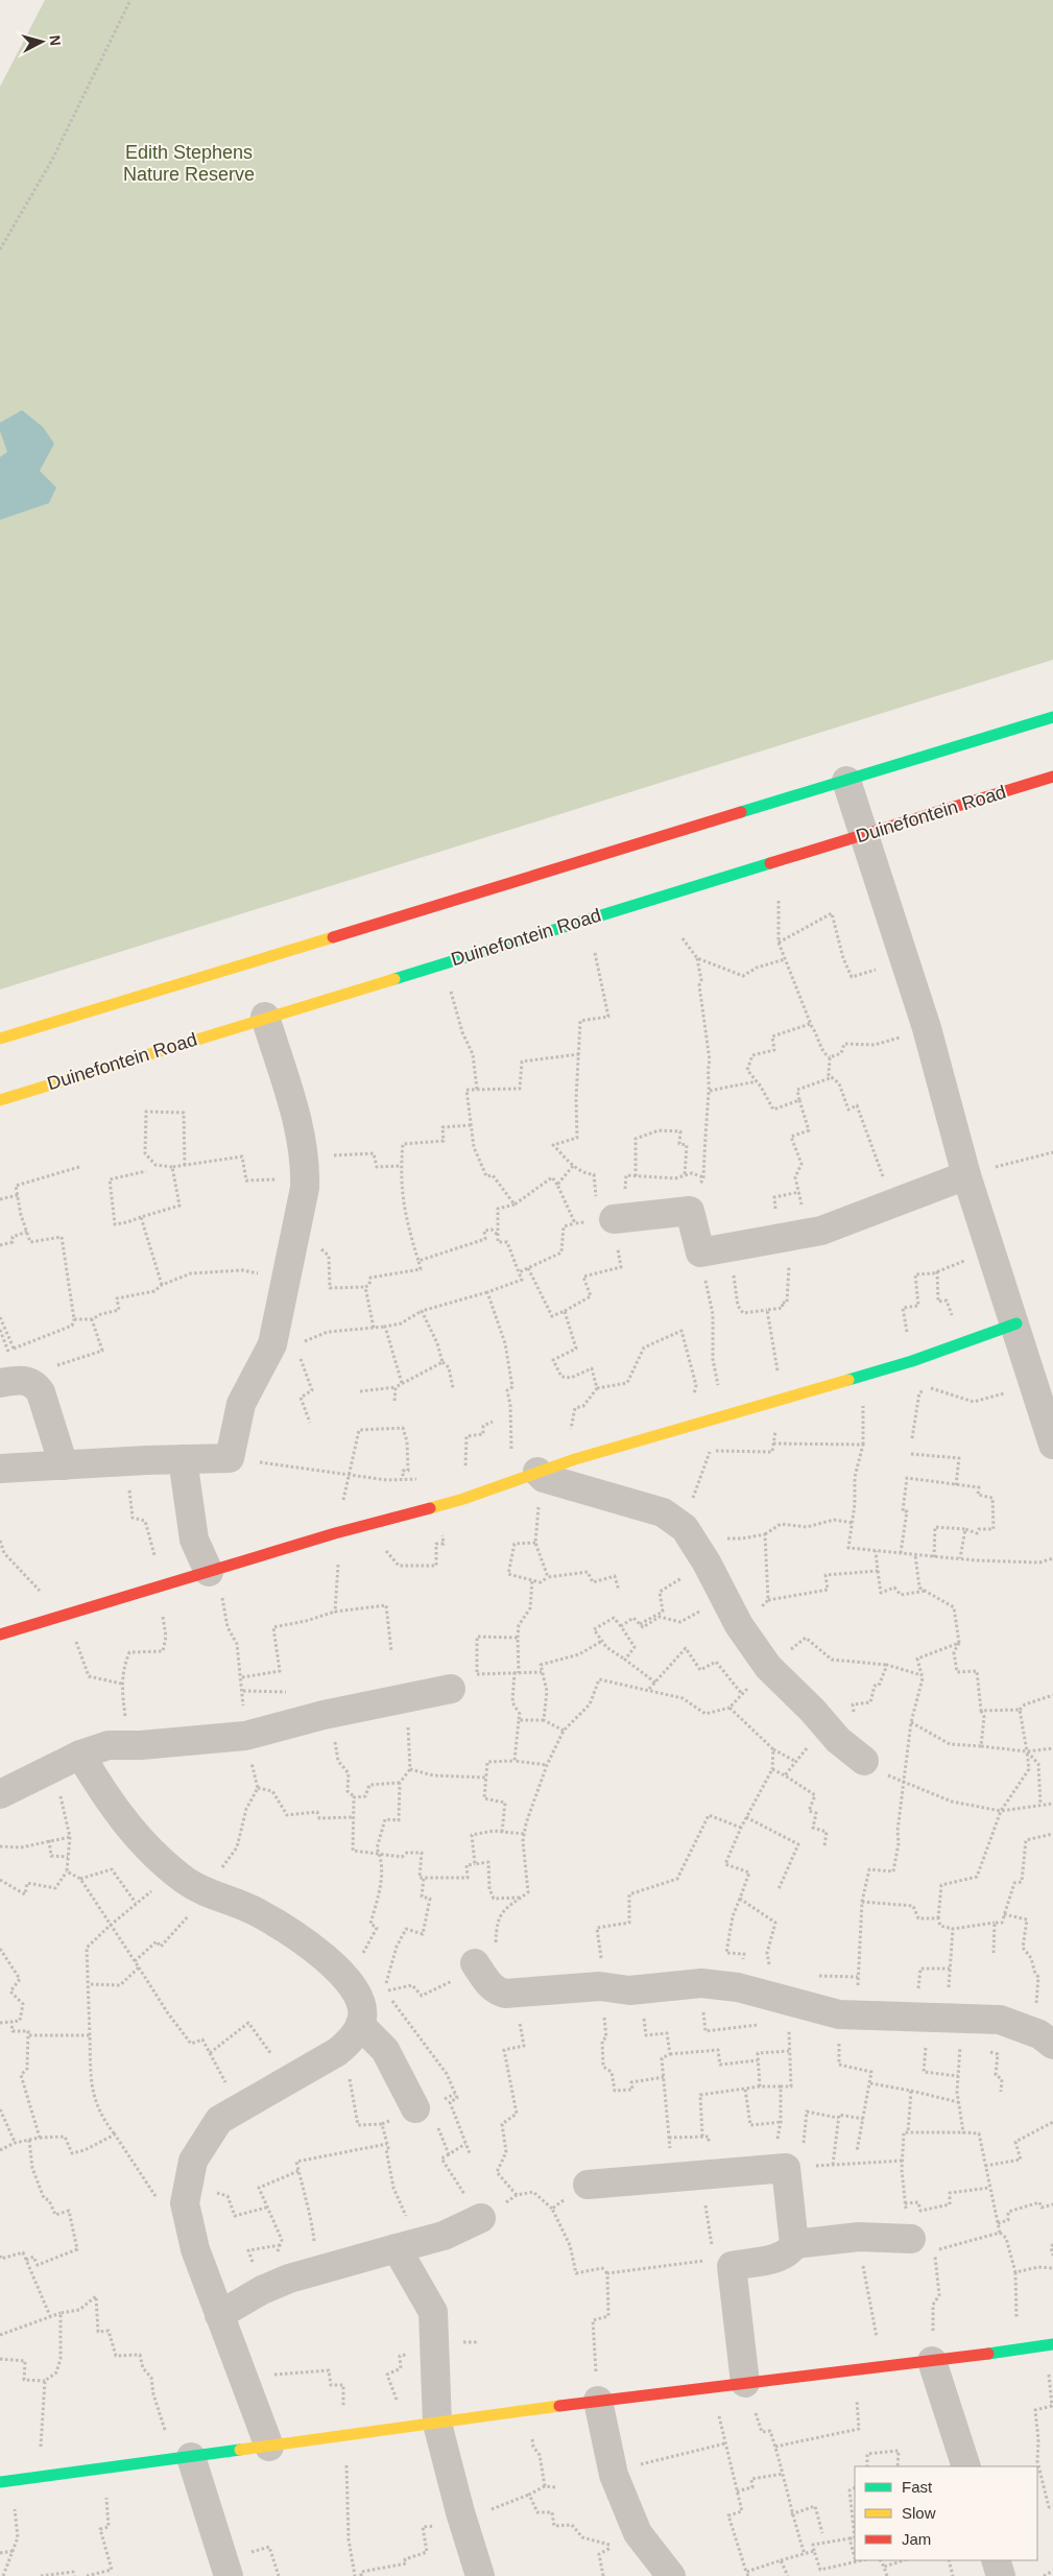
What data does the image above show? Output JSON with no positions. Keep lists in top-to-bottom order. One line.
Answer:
{"streets":{"main road":["Duinefontein Road"]},"parks":["Edith Stephens Nature Reserve"],"legend":["Fast","Slow","Jam"],"north":"right"}
